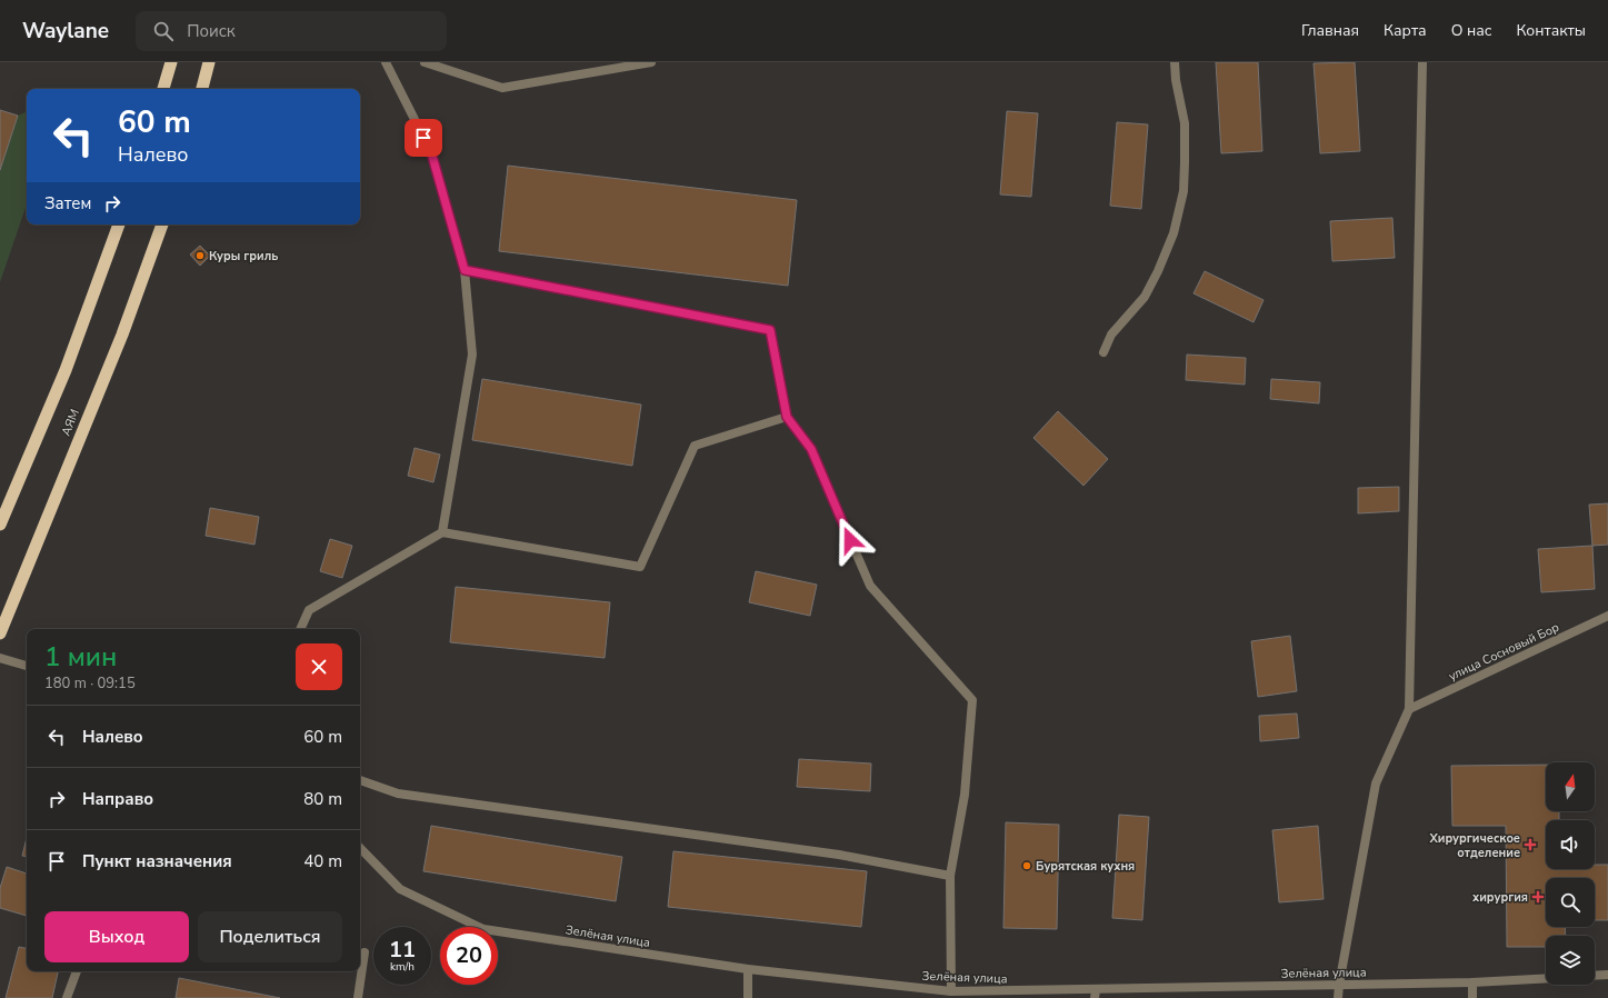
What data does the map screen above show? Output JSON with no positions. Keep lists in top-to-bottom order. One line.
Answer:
{"streets":{"highway":["АЯМ"],"street":["улица Сосновый Бор","Зелёная улица"]},"places":{"other":["Куры гриль","Бурятская кухня"],"health":["Хирургическое отделение","хирургия"]},"north":"top","page":{"header":"Waylane","search":"Поиск","nav":["Главная","Карта","О нас","Контакты"],"turn":["60 m","Налево"],"then":"Затем","heading":["1 мин","180 m · 09:15"],"list":[{"name":"Налево","value":"60 m"},{"name":"Направо","value":"80 m"},{"name":"Пункт назначения","value":"40 m"}],"buttons":["Выход","Поделиться"],"speed":"11 km/h","limit":"20"}}
